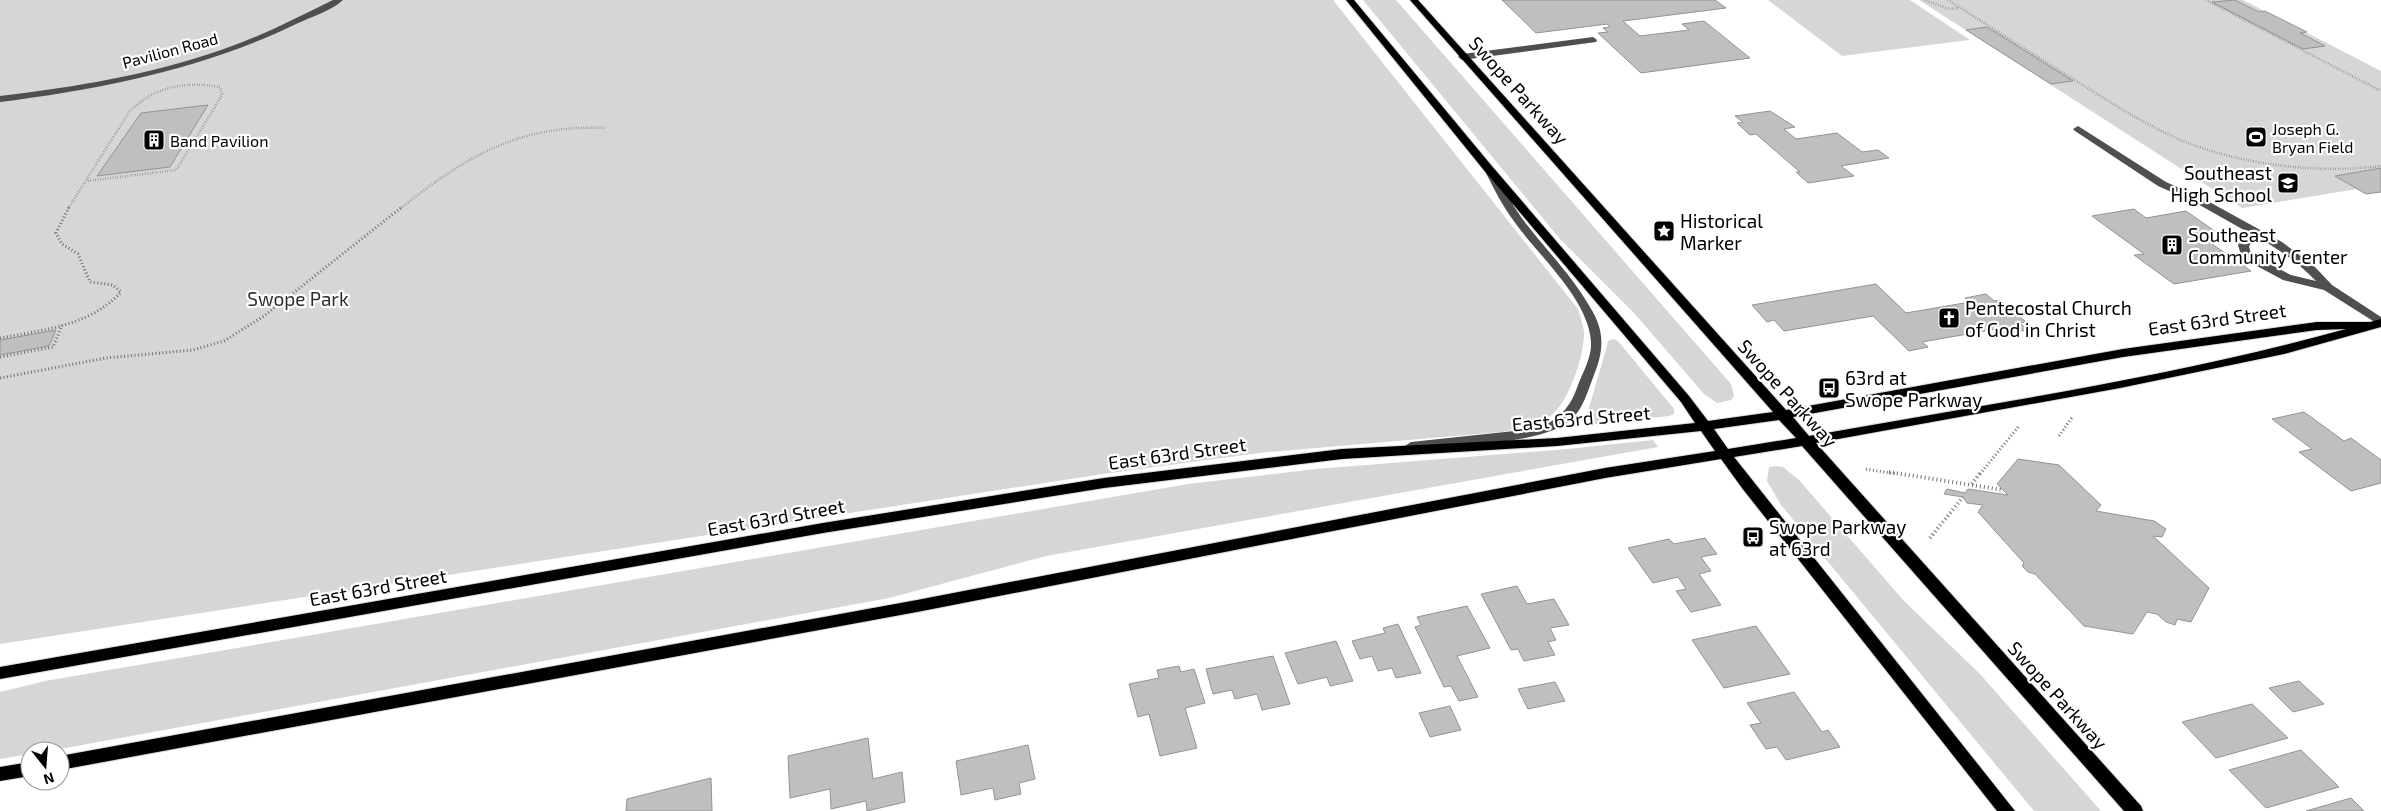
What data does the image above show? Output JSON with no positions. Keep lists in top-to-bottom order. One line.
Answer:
{"streets":{"main road":["Swope Parkway","East 63rd Street"],"street":["Pavilion Road"]},"crossings":[["Swope Parkway","East 63rd Street"]],"parks":["Swope Park"],"places":{"sports":["Joseph G. Bryan Field"],"building":["Band Pavilion","Southeast Community Center"],"school or university":["Southeast High School"],"place":["Historical Marker"],"church":["Pentecostal Church of God in Christ"],"bus stop":["63rd at Swope Parkway","Swope Parkway at 63rd"]},"north":"bottom"}
